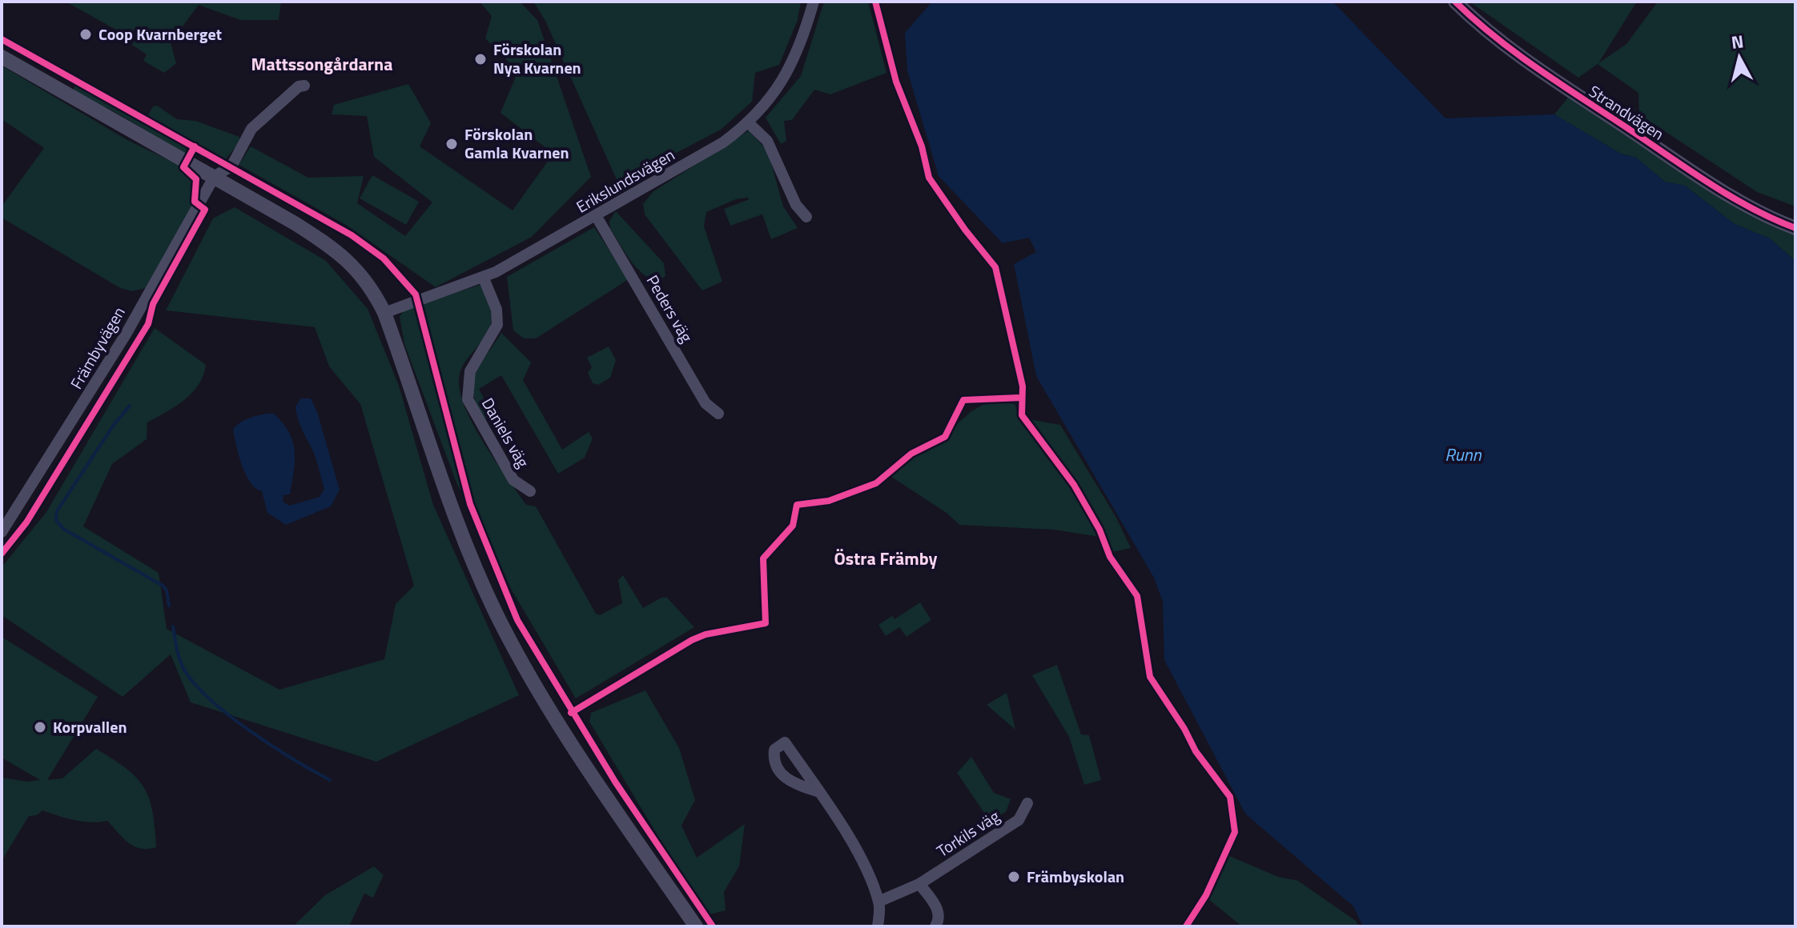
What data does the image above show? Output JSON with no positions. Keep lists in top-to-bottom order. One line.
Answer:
{"streets":{"street":["Strandvägen","Erikslundsvägen","Peders väg","Främbyvägen","Daniels väg","Torkils väg"]},"crossings":[["Erikslundsvägen","Peders väg"],["Erikslundsvägen","Daniels väg"]],"districts":["Mattssongårdarna","Östra Främby"],"water":["Runn"],"places":["Coop Kvarnberget","Förskolan Nya Kvarnen","Förskolan Gamla Kvarnen","Korpvallen","Främbyskolan"],"north":"top"}
